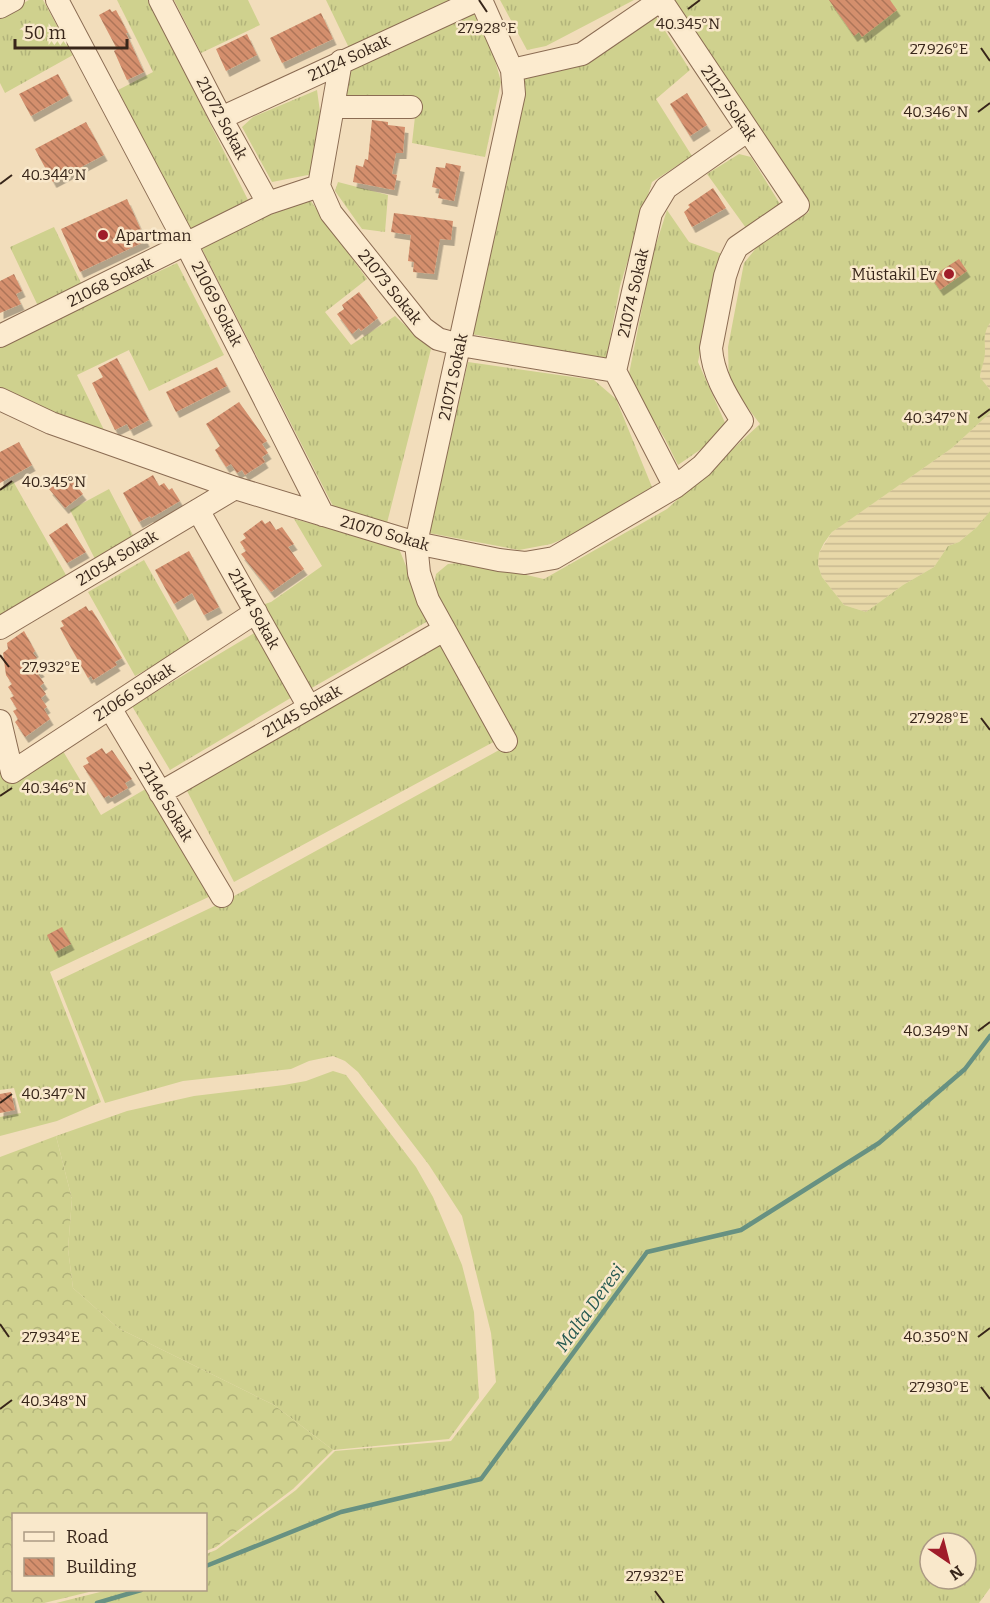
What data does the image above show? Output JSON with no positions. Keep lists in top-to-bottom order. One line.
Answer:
{"streets":{"street":["21124 Sokak","21127 Sokak","21072 Sokak","21068 Sokak","21073 Sokak","21074 Sokak","21069 Sokak","21071 Sokak","21070 Sokak","21054 Sokak","21144 Sokak","21066 Sokak","21145 Sokak","21146 Sokak"]},"crossings":[["21124 Sokak","21072 Sokak"],["21124 Sokak","21071 Sokak"],["21127 Sokak","21074 Sokak"],["21127 Sokak","21070 Sokak"],["21072 Sokak","21068 Sokak"],["21068 Sokak","21073 Sokak"],["21068 Sokak","21069 Sokak"],["21073 Sokak","21074 Sokak"],["21073 Sokak","21071 Sokak"],["21069 Sokak","21070 Sokak"],["21071 Sokak","21070 Sokak"],["21071 Sokak","21145 Sokak"],["21070 Sokak","21054 Sokak"],["21054 Sokak","21144 Sokak"],["21144 Sokak","21066 Sokak"],["21144 Sokak","21145 Sokak"],["21066 Sokak","21146 Sokak"],["21145 Sokak","21146 Sokak"]],"water":["Malta Deresi"],"places":["Apartman","Müstakil Ev"],"legend":["Road","Building"],"scale_bar":"50 m","north":"bottom right","coordinates":["40.345°N","27.928°E","27.926°E","40.346°N","40.344°N","40.347°N","27.932°E","40.349°N","27.934°E","40.350°N","27.930°E","40.348°N"]}
